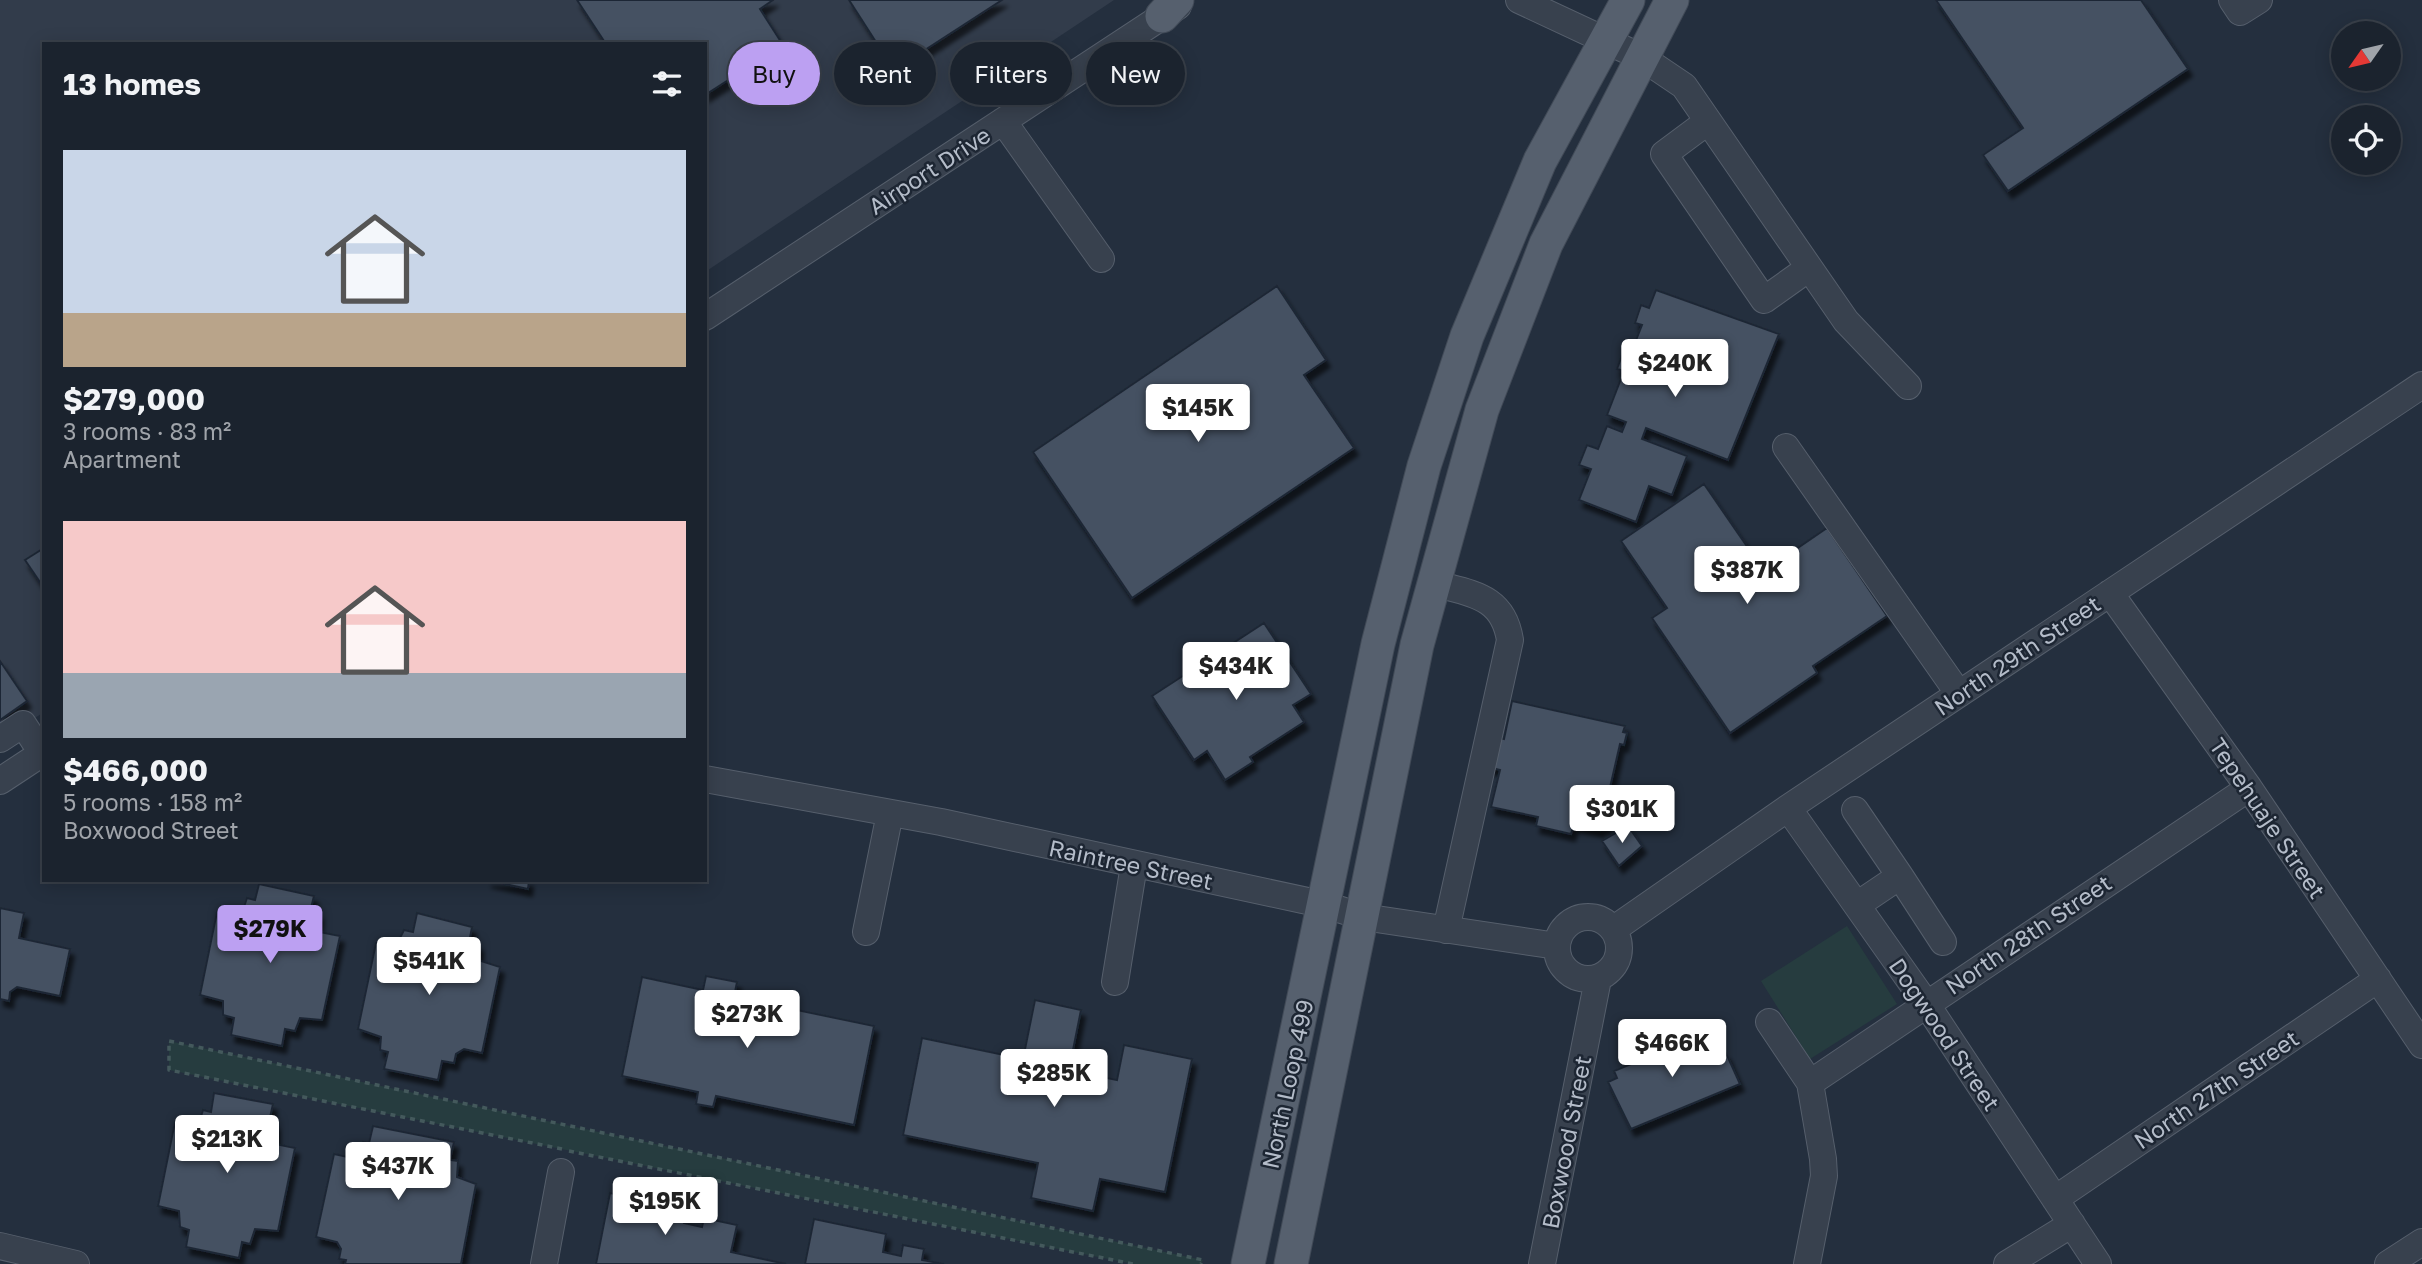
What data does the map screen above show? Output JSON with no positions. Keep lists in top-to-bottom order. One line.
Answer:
{"streets":{"main road":["North Loop 499"],"street":["Airport Drive","North 29th Street","Tepehuaje Street","Raintree Street","North 28th Street","Dogwood Street","North 27th Street","Boxwood Street"]},"crossings":[["North 29th Street","Tepehuaje Street"],["North 29th Street","Raintree Street"],["North 29th Street","Dogwood Street"],["North 29th Street","Boxwood Street"],["Tepehuaje Street","North 28th Street"],["Tepehuaje Street","North 27th Street"],["Raintree Street","North Loop 499"],["Raintree Street","Boxwood Street"],["North 28th Street","Dogwood Street"],["Dogwood Street","North 27th Street"]],"north":"bottom left","page":{"chip":["Buy","Rent","Filters","New"],"heading":"13 homes","list":[{"name":"$279,000","note":"3 rooms · 83 m² · Apartment"},{"name":"$466,000","note":"5 rooms · 158 m² · Boxwood Street"}],"price":["$240K","$145K","$387K","$434K","$301K","$279K","$541K","$273K","$466K","$285K","$213K","$437K","$195K"]}}
